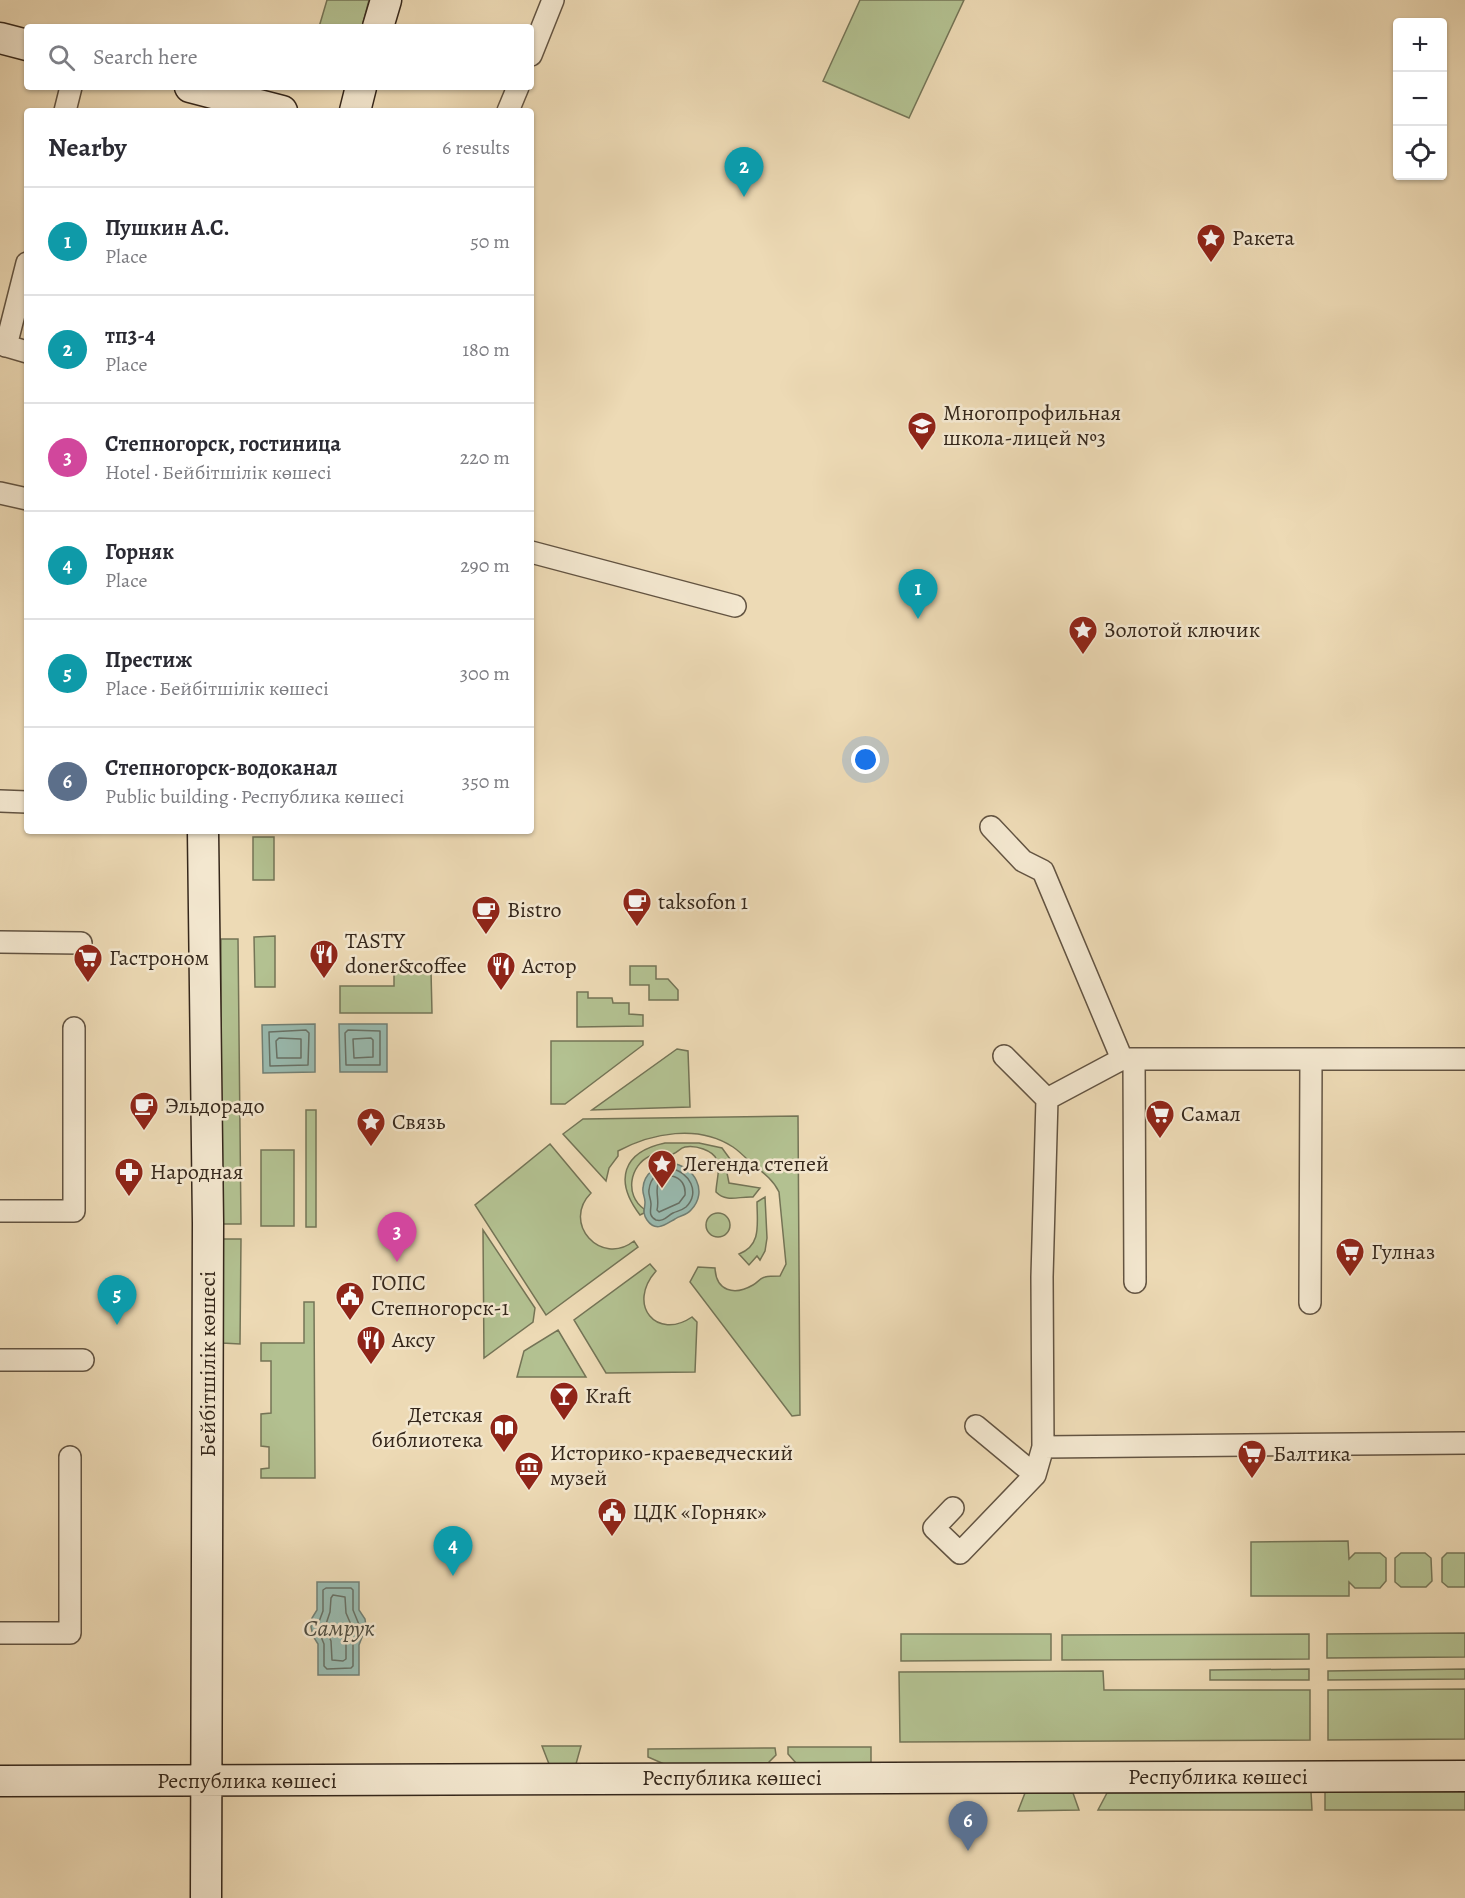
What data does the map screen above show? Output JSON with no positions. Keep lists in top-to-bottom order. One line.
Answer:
{"streets":{"street":["Бейбітшілік көшесі","Республика көшесі"]},"crossings":[["Бейбітшілік көшесі","Республика көшесі"]],"water":["Самрук"],"places":{"place":["Ракета","Золотой ключик","Связь","Легенда степей"],"school or university":["Многопрофильная школа-лицей №3"],"cafe":["taksofon 1","Bistro","Эльдорадо"],"restaurant":["TASTY doner&coffee","Астор","Аксу"],"supermarket":["Гастроном","Самал","Гулназ","Балтика"],"pharmacy":["Народная"],"public building":["ГОПС Степногорск-1","ЦДК «Горняк»"],"bar":["Kraft"],"library":["Детская библиотека"],"museum":["Историко-краеведческий музей"]},"page":{"map_buttons":["+","−"],"search":"Search here","heading":["Nearby","6 results"],"pins":["2","1","3","5","4","6"],"list":[{"mark":"1","name":"Пушкин А.С.","note":"Place","value":"50 m"},{"mark":"2","name":"тп3-4","note":"Place","value":"180 m"},{"mark":"3","name":"Степногорск, гостиница","note":"Hotel · Бейбітшілік көшесі","value":"220 m"},{"mark":"4","name":"Горняк","note":"Place","value":"290 m"},{"mark":"5","name":"Престиж","note":"Place · Бейбітшілік көшесі","value":"300 m"},{"mark":"6","name":"Степногорск-водоканал","note":"Public building · Республика көшесі","value":"350 m"}]}}
